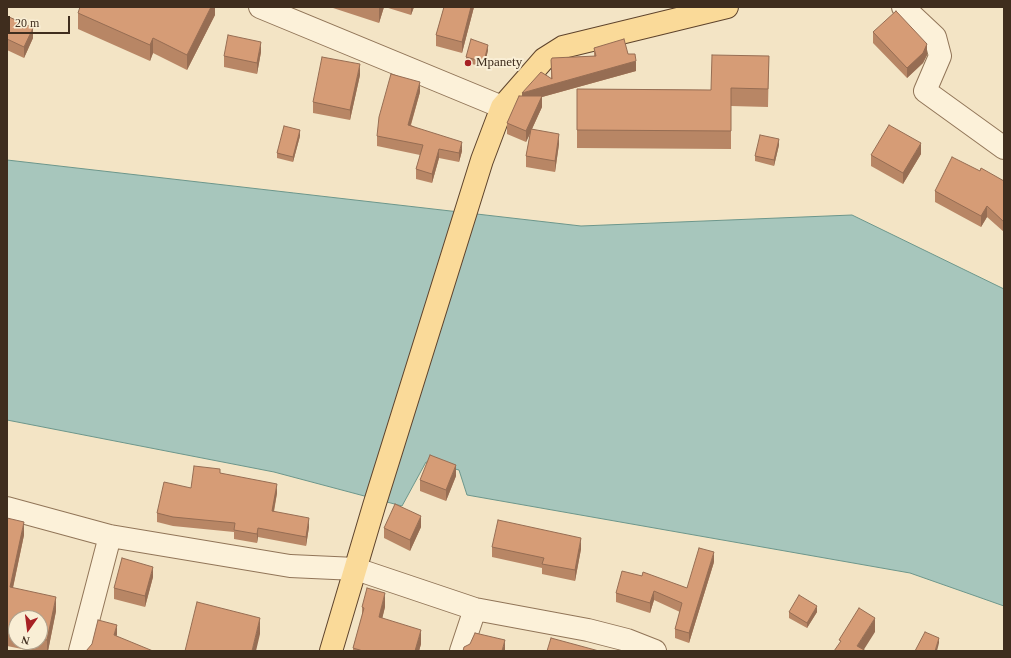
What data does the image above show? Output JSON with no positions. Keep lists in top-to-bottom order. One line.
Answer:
{"places":["Mpanety"],"scale_bar":"20 m","north":"bottom"}
